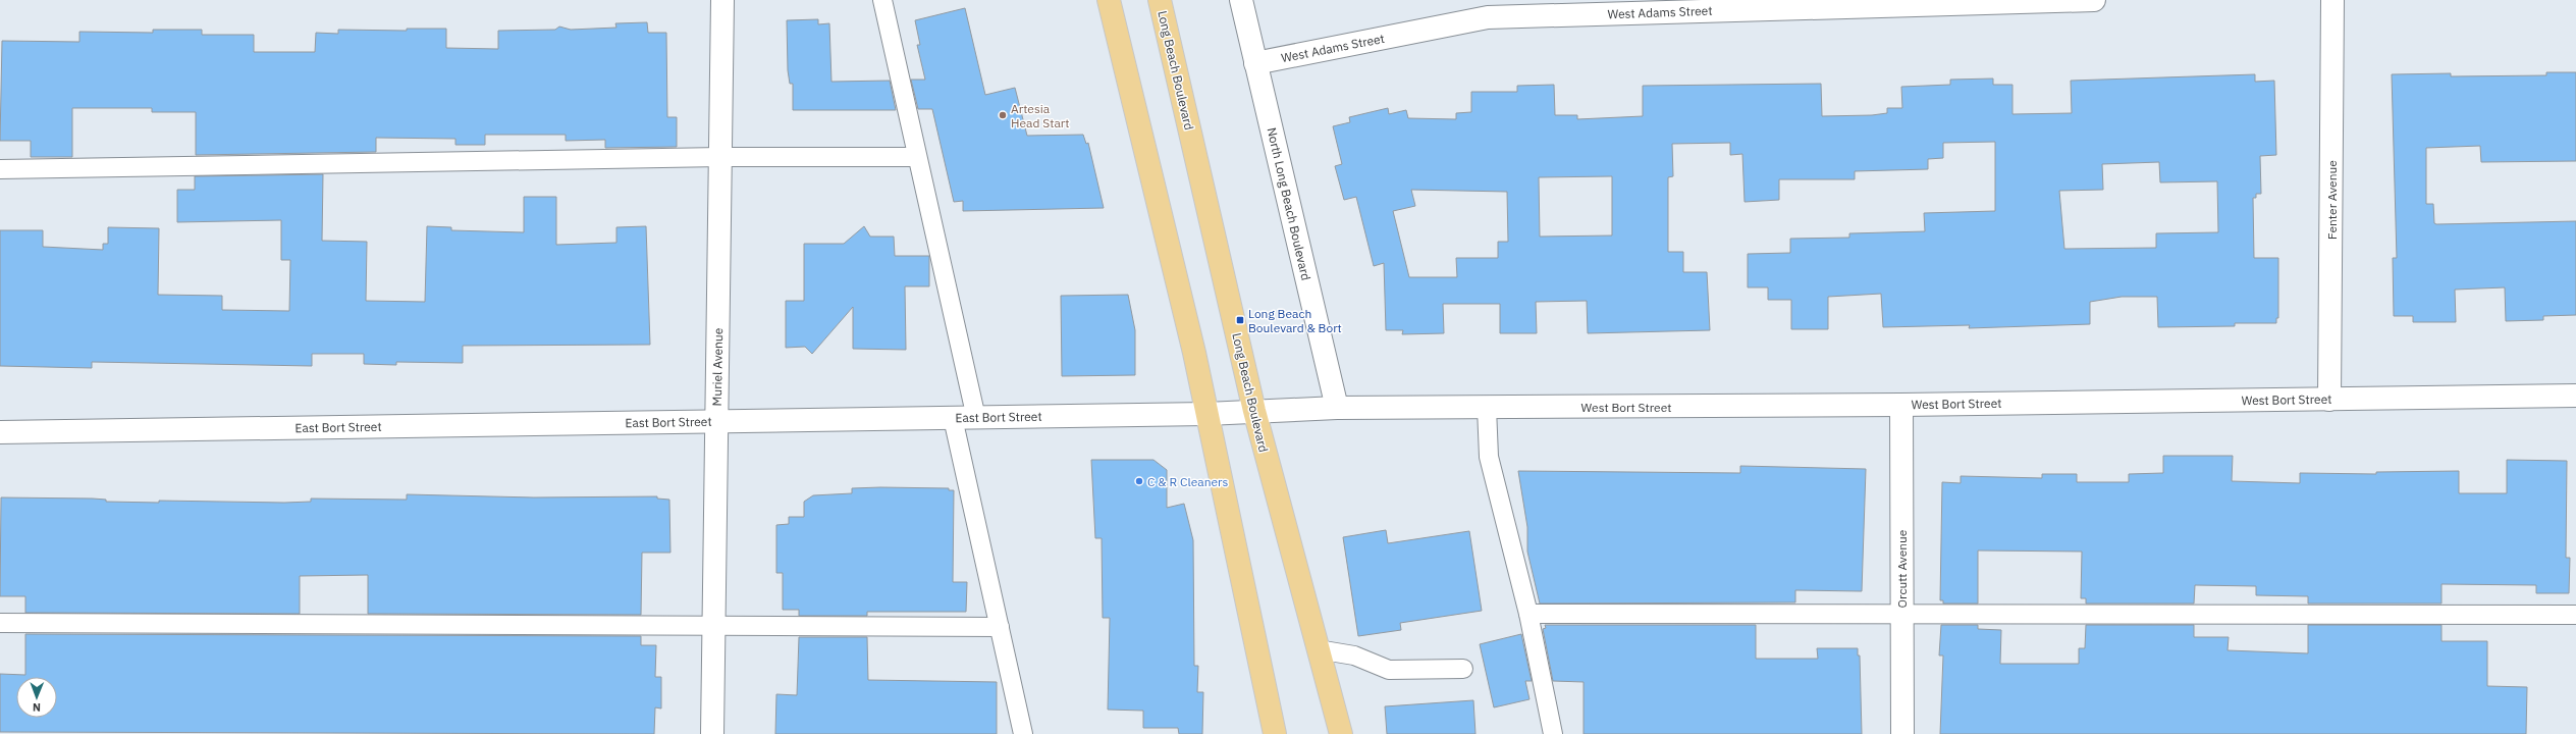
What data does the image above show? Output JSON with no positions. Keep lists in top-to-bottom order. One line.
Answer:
{"streets":{"main road":["Long Beach Boulevard"],"street":["West Adams Street","Fenter Avenue","North Long Beach Boulevard","Muriel Avenue","West Bort Street","East Bort Street","Orcutt Avenue"]},"crossings":[["West Adams Street","North Long Beach Boulevard"],["Long Beach Boulevard","East Bort Street"],["Fenter Avenue","West Bort Street"],["North Long Beach Boulevard","West Bort Street"],["North Long Beach Boulevard","East Bort Street"],["Muriel Avenue","East Bort Street"],["West Bort Street","East Bort Street"],["West Bort Street","Orcutt Avenue"]],"places":{"other":["Artesia Head Start","C & R Cleaners"],"transit":["Long Beach Boulevard & Bort"]},"north":"bottom"}
